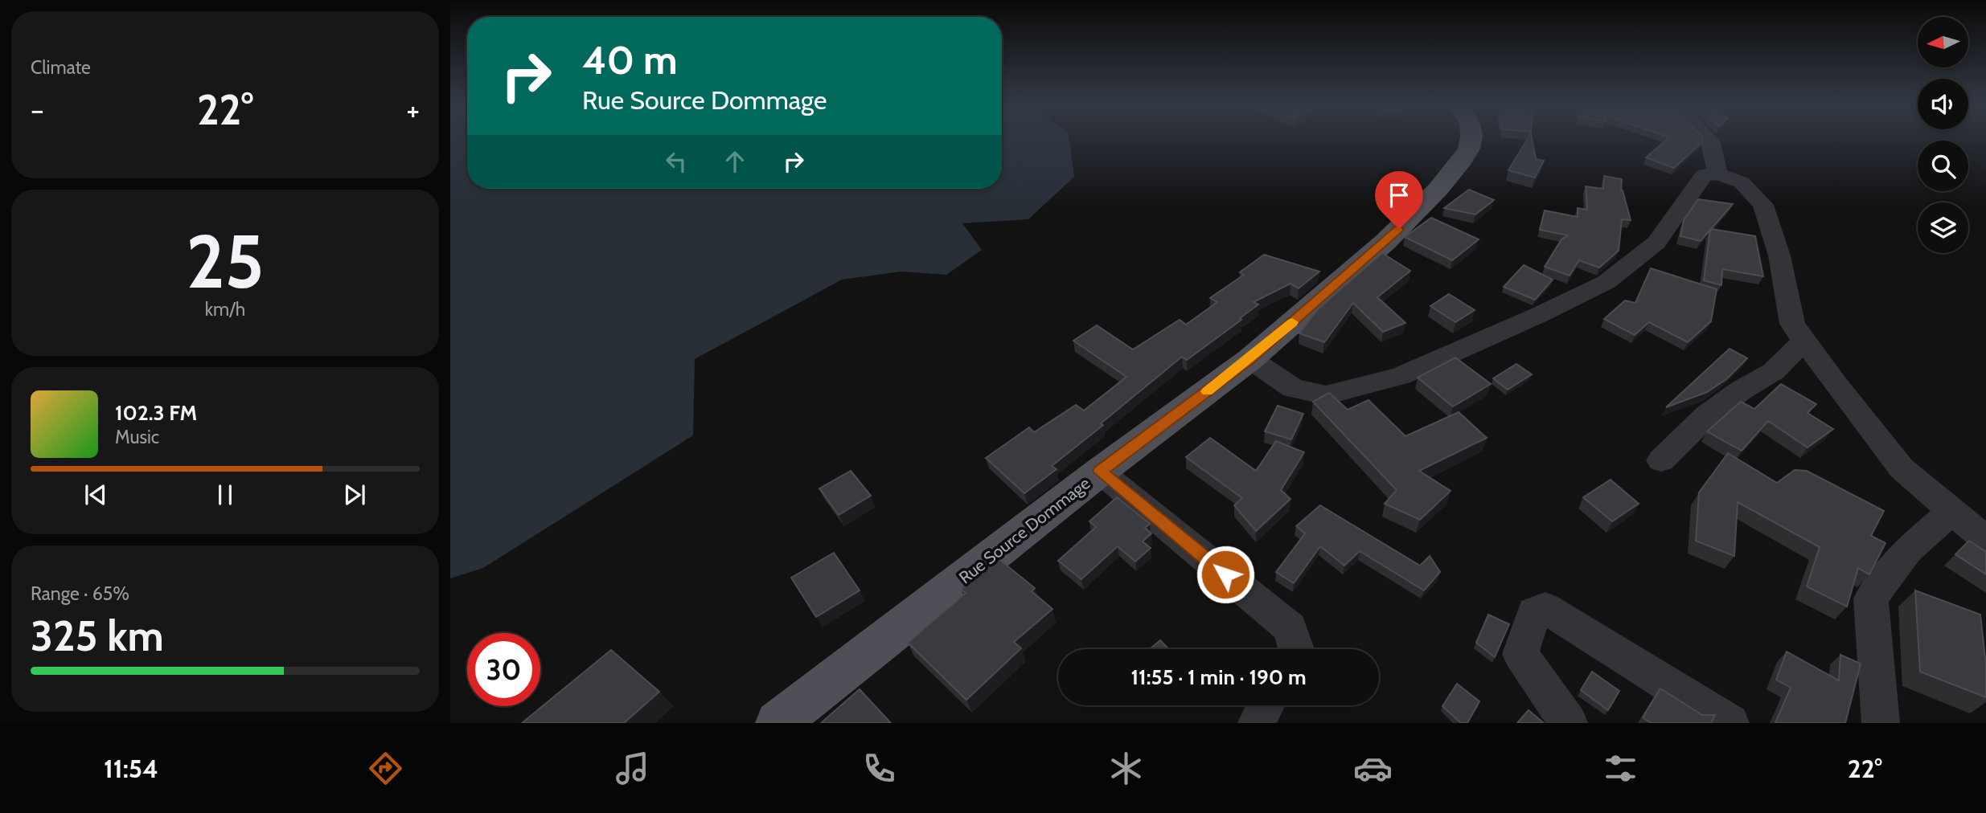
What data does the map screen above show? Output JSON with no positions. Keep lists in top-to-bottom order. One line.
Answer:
{"streets":{"main road":["Rue Source Dommage"]},"north":"left","page":{"tile":["Climate",["25","km/h"],["Range · 65%","325 km"]],"turn":["40 m","Rue Source Dommage"],"heat":["−","22°","+"],"song":["102.3 FM","Music"],"limit":"30","trip":"11:55 · 1 min · 190 m","tabs":["11:54","22°"]}}
